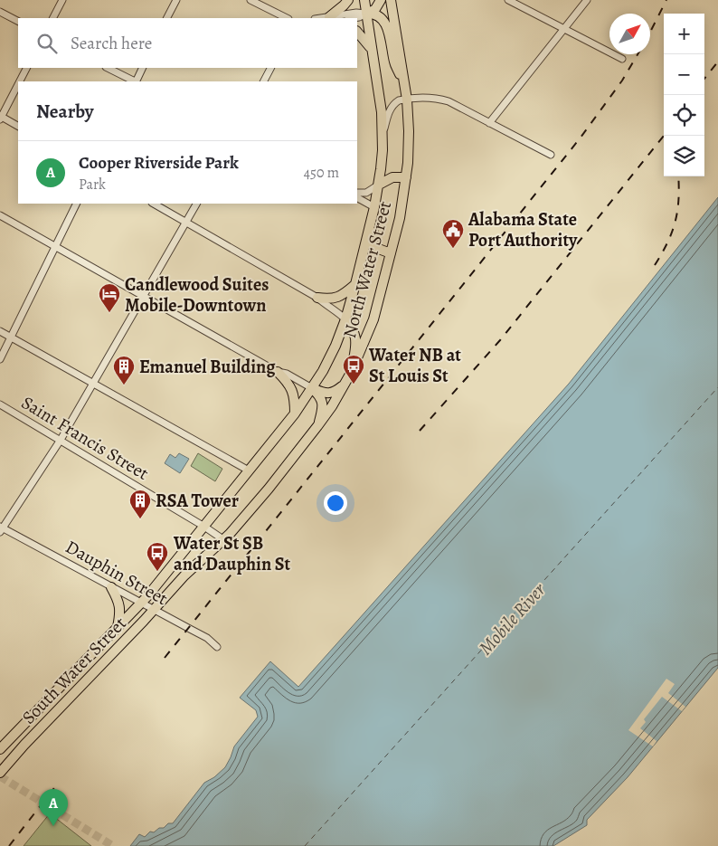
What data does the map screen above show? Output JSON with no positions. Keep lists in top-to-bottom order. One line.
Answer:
{"streets":{"highway":["North Water Street","South Water Street"],"street":["Saint Francis Street","Dauphin Street"]},"crossings":[["North Water Street","Saint Francis Street"],["North Water Street","Dauphin Street"],["North Water Street","South Water Street"],["Dauphin Street","South Water Street"]],"water":["Mobile River"],"places":{"public building":["Alabama State Port Authority"],"hotel":["Candlewood Suites Mobile-Downtown"],"bus stop":["Water NB at St Louis St","Water St SB and Dauphin St"],"building":["Emanuel Building","RSA Tower"]},"north":"top right","page":{"map_buttons":["+","−"],"search":"Search here","heading":"Nearby","list":[{"mark":"A","name":"Cooper Riverside Park","note":"Park","value":"450 m"}],"pins":"A"}}
